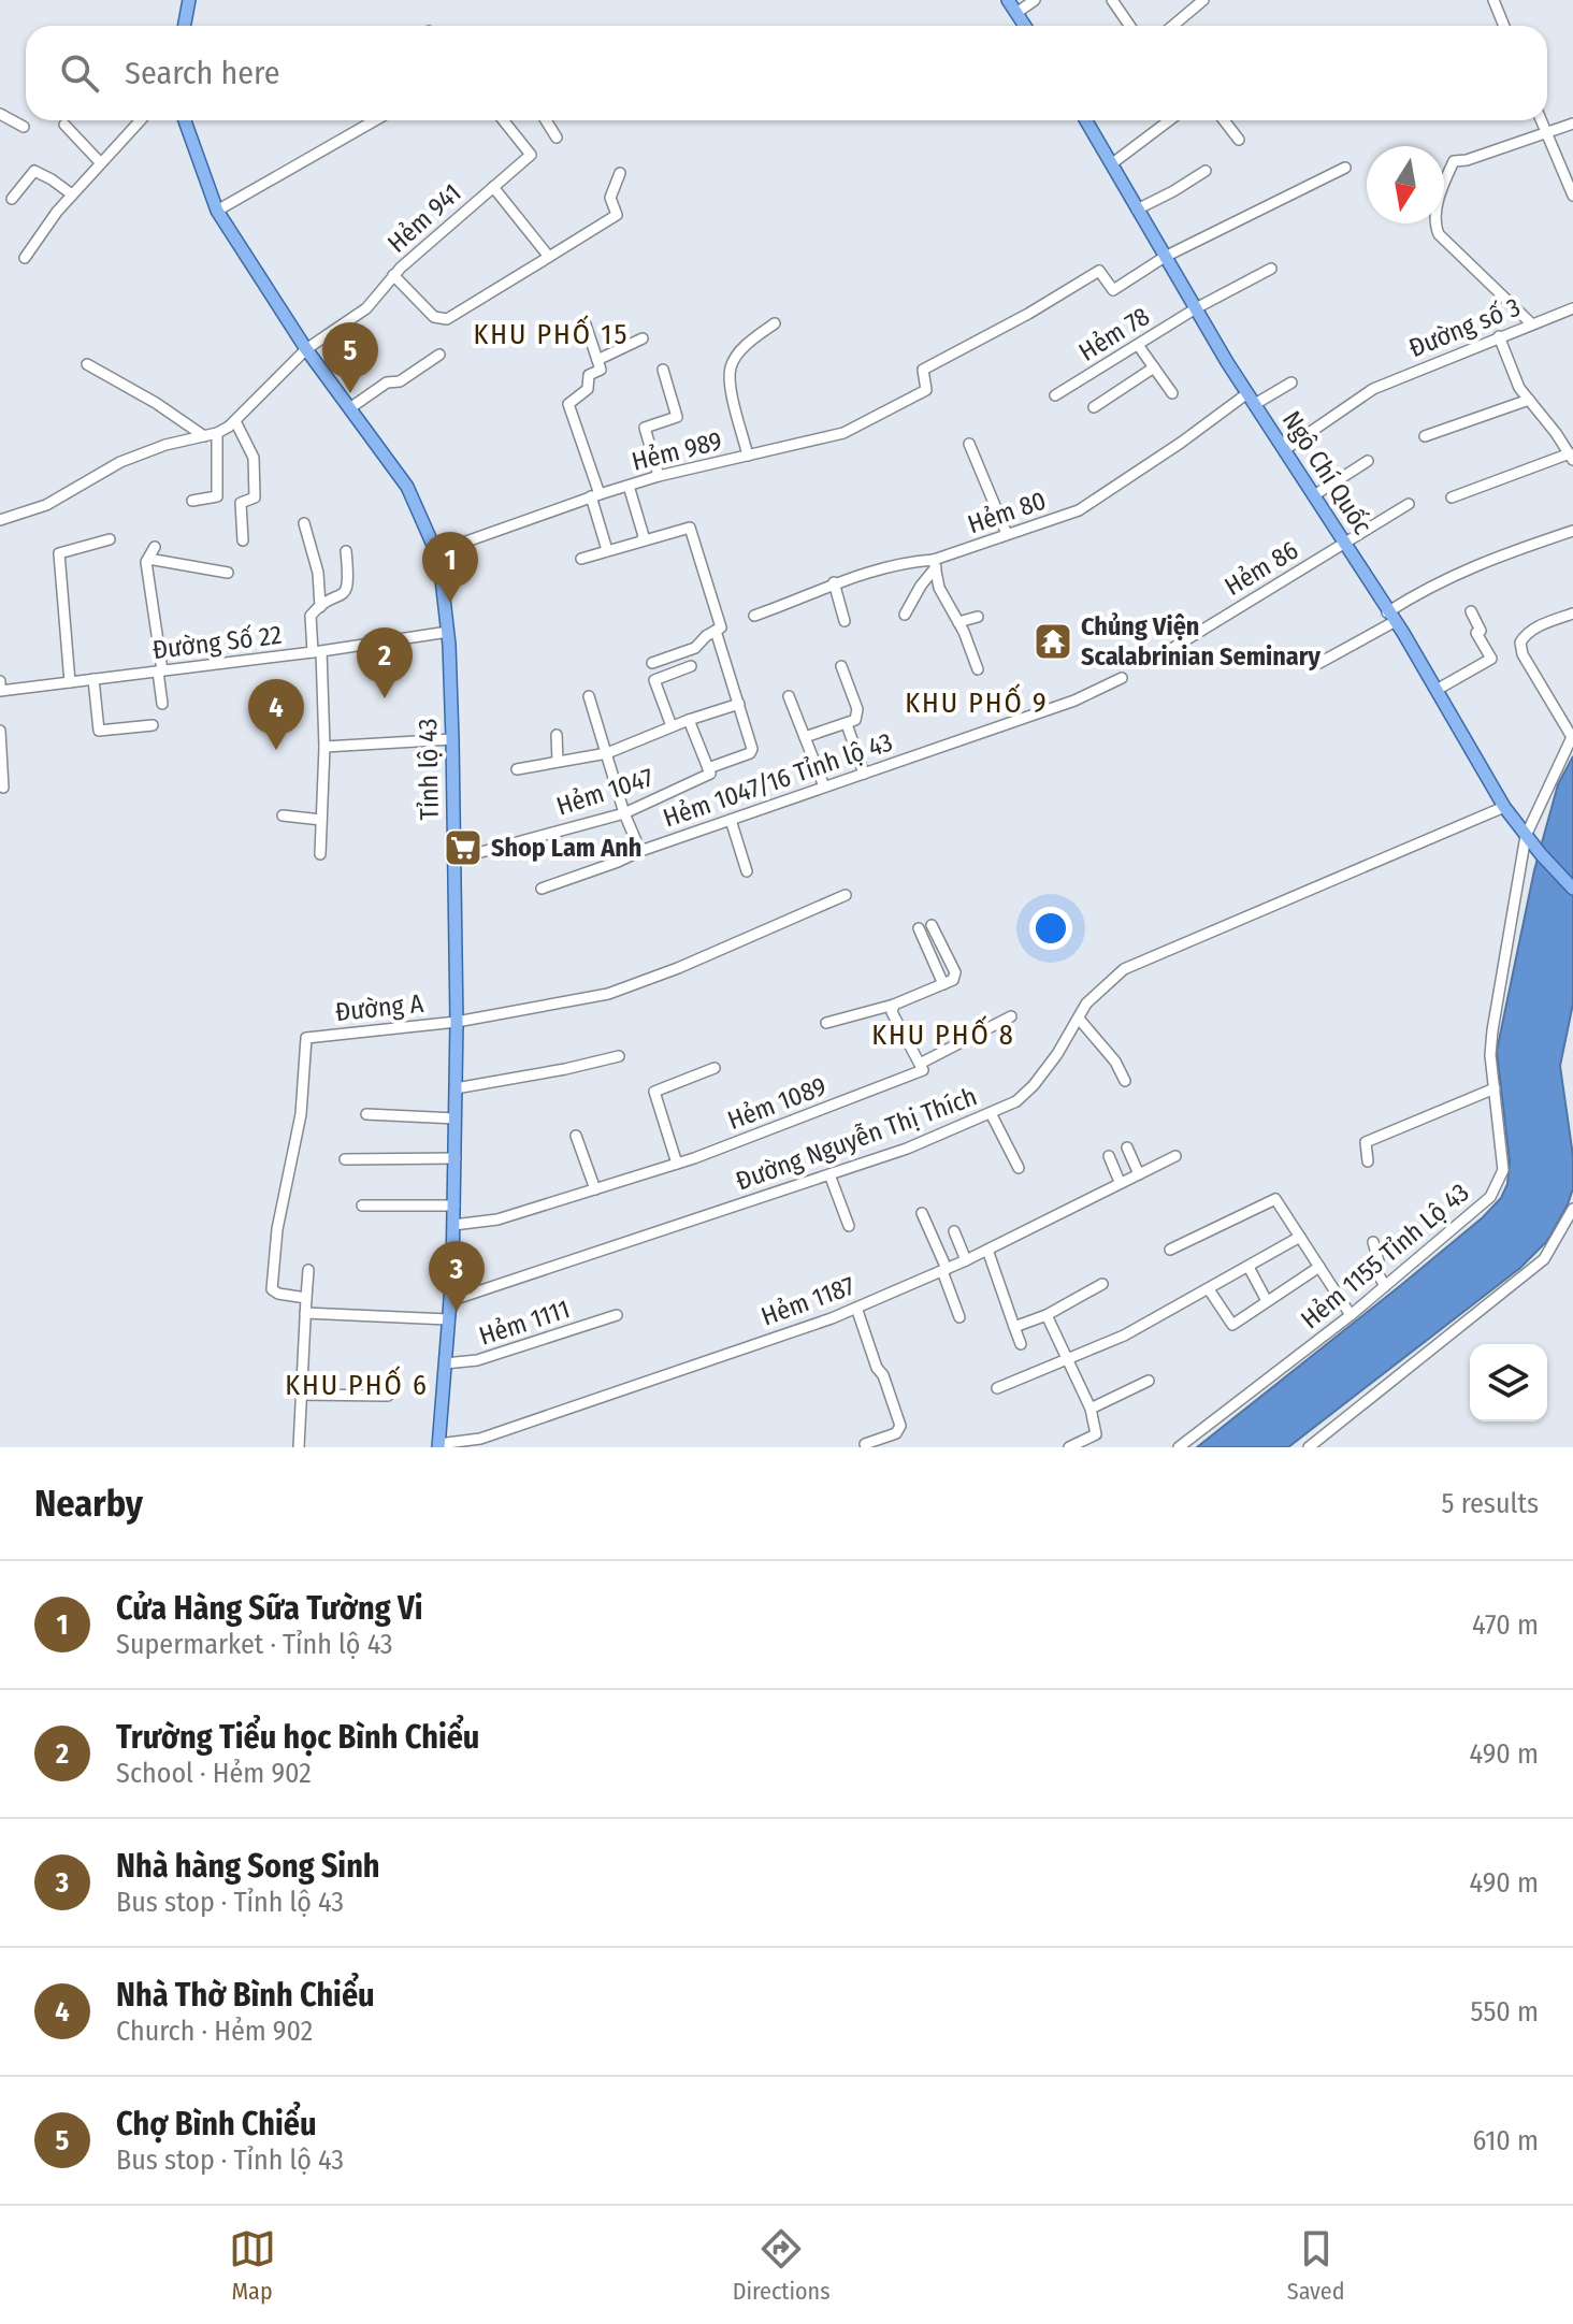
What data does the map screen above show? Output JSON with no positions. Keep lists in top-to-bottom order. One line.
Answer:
{"streets":{"main road":["Ngô Chí Quốc","Tỉnh lộ 43"],"street":["Hẻm 941","Đường số 3","Hẻm 78","Hẻm 989","Hẻm 80","Hẻm 86","Đường Số 22","Hẻm 1047/16 Tỉnh lộ 43","Hẻm 1047","Đường A","Hẻm 1089","Đường Nguyễn Thị Thích","Hẻm 1155 Tỉnh Lộ 43","Hẻm 1187","Hẻm 1111"]},"crossings":[["Hẻm 941","Tỉnh lộ 43"],["Đường số 3","Ngô Chí Quốc"],["Hẻm 78","Ngô Chí Quốc"],["Hẻm 989","Ngô Chí Quốc"],["Hẻm 989","Tỉnh lộ 43"],["Ngô Chí Quốc","Hẻm 80"],["Ngô Chí Quốc","Hẻm 86"],["Ngô Chí Quốc","Đường Nguyễn Thị Thích"],["Ngô Chí Quốc","Hẻm 1155 Tỉnh Lộ 43"],["Đường Số 22","Tỉnh lộ 43"],["Tỉnh lộ 43","Hẻm 1047"],["Tỉnh lộ 43","Đường A"],["Tỉnh lộ 43","Hẻm 1089"],["Tỉnh lộ 43","Đường Nguyễn Thị Thích"],["Tỉnh lộ 43","Hẻm 1187"],["Tỉnh lộ 43","Hẻm 1111"],["Hẻm 1047/16 Tỉnh lộ 43","Hẻm 1047"]],"districts":["KHU PHỐ 15","KHU PHỐ 9","KHU PHỐ 8","KHU PHỐ 6"],"places":{"temple":["Chủng Viện Scalabrinian Seminary"],"supermarket":["Shop Lam Anh"]},"north":"bottom","page":{"search":"Search here","pins":["5","1","2","4","3"],"heading":["Nearby","5 results"],"list":[{"mark":"1","name":"Cửa Hàng Sữa Tường Vi","note":"Supermarket · Tỉnh lộ 43","value":"470 m"},{"mark":"2","name":"Trường Tiểu học Bình Chiểu","note":"School · Hẻm 902","value":"490 m"},{"mark":"3","name":"Nhà hàng Song Sinh","note":"Bus stop · Tỉnh lộ 43","value":"490 m"},{"mark":"4","name":"Nhà Thờ Bình Chiểu","note":"Church · Hẻm 902","value":"550 m"},{"mark":"5","name":"Chợ Bình Chiểu","note":"Bus stop · Tỉnh lộ 43","value":"610 m"}],"nav":["Map","Directions","Saved"]}}
